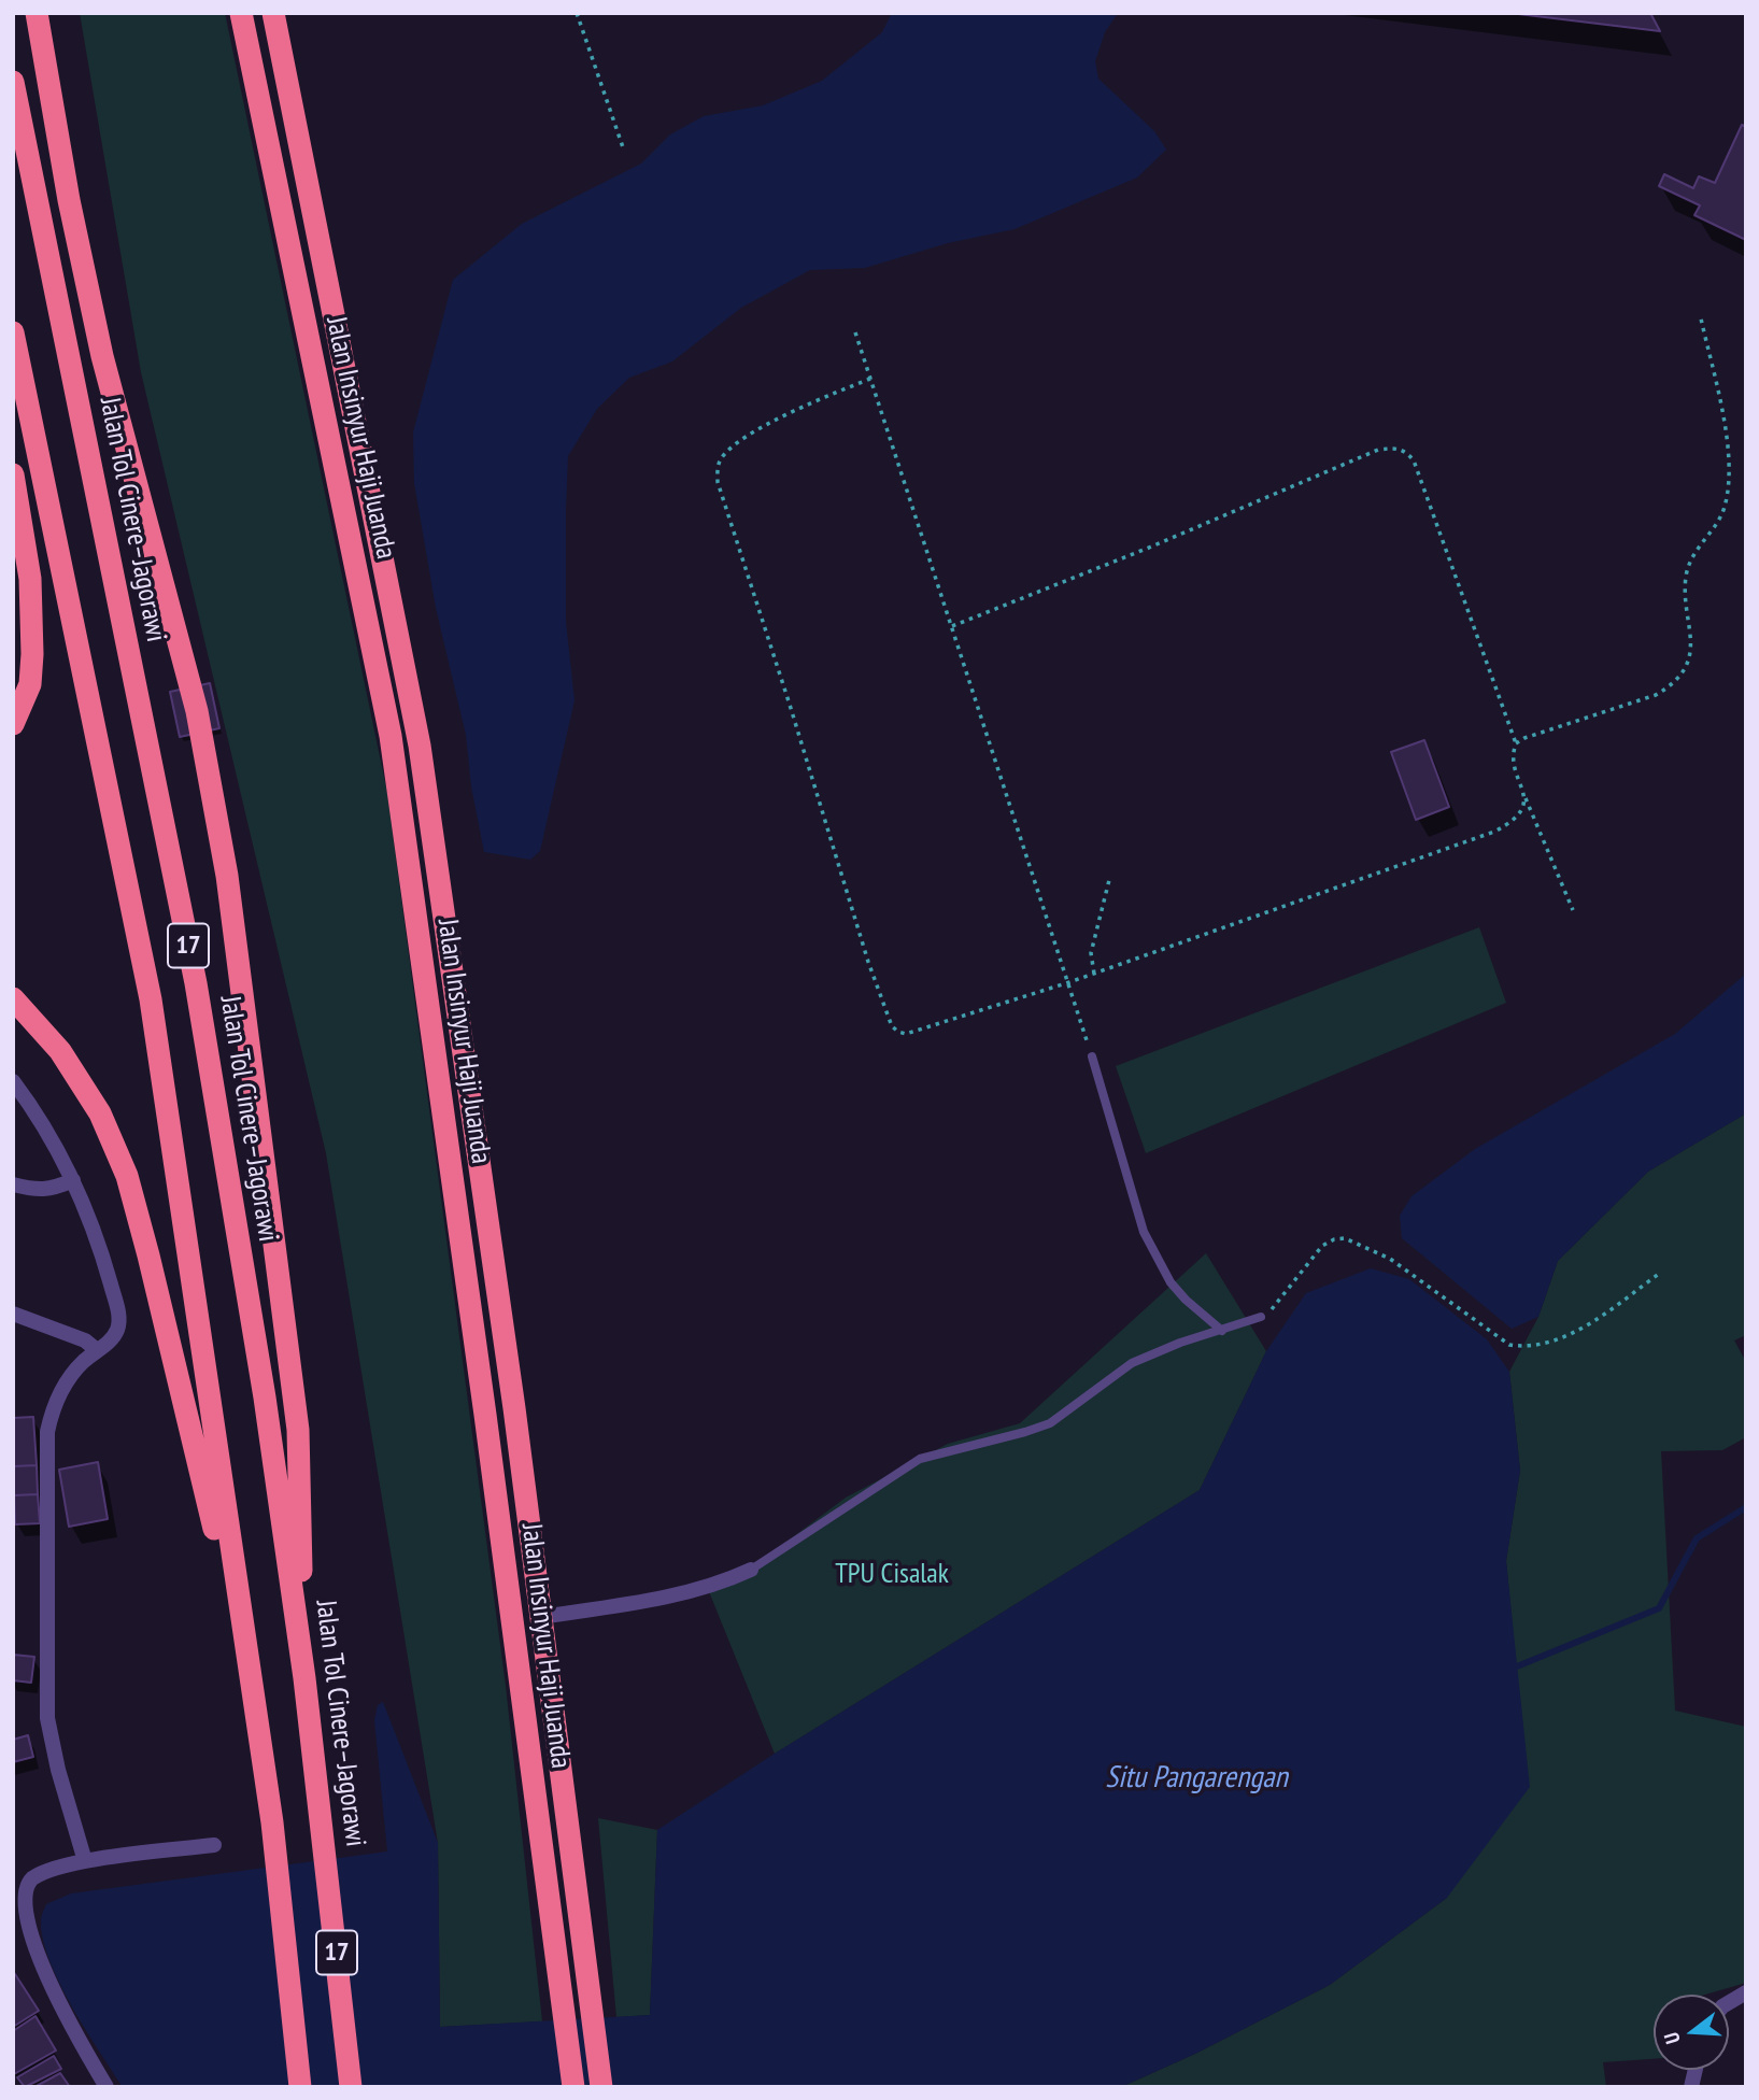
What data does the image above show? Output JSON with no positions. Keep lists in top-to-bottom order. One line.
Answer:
{"streets":{"highway":["Jalan Insinyur Haji Juanda","Jalan Tol Cinere–Jagorawi","17"]},"water":["Situ Pangarengan"],"parks":["TPU Cisalak"],"north":"left"}
